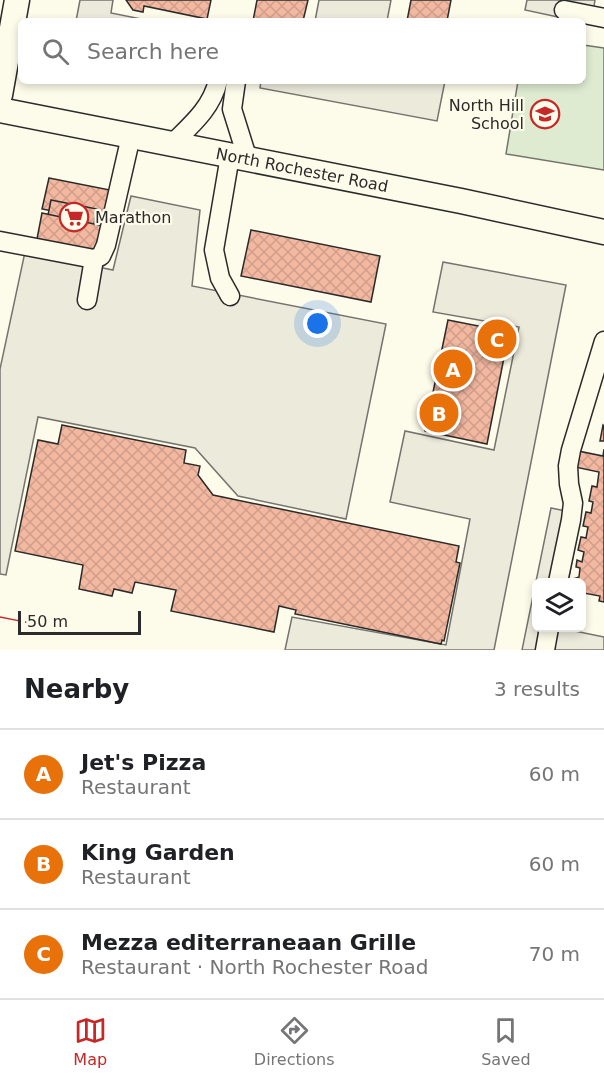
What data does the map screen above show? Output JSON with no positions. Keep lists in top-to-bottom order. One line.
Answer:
{"streets":{"main road":["North Rochester Road"]},"places":{"school or university":["North Hill School"],"supermarket":["Marathon"]},"scale_bar":"50 m","page":{"search":"Search here","pins":["C","A","B"],"scale":"50 m","heading":["Nearby","3 results"],"list":[{"mark":"A","name":"Jet's Pizza","note":"Restaurant","value":"60 m"},{"mark":"B","name":"King Garden","note":"Restaurant","value":"60 m"},{"mark":"C","name":"Mezza editerraneaan Grille","note":"Restaurant · North Rochester Road","value":"70 m"}],"nav":["Map","Directions","Saved"]}}
